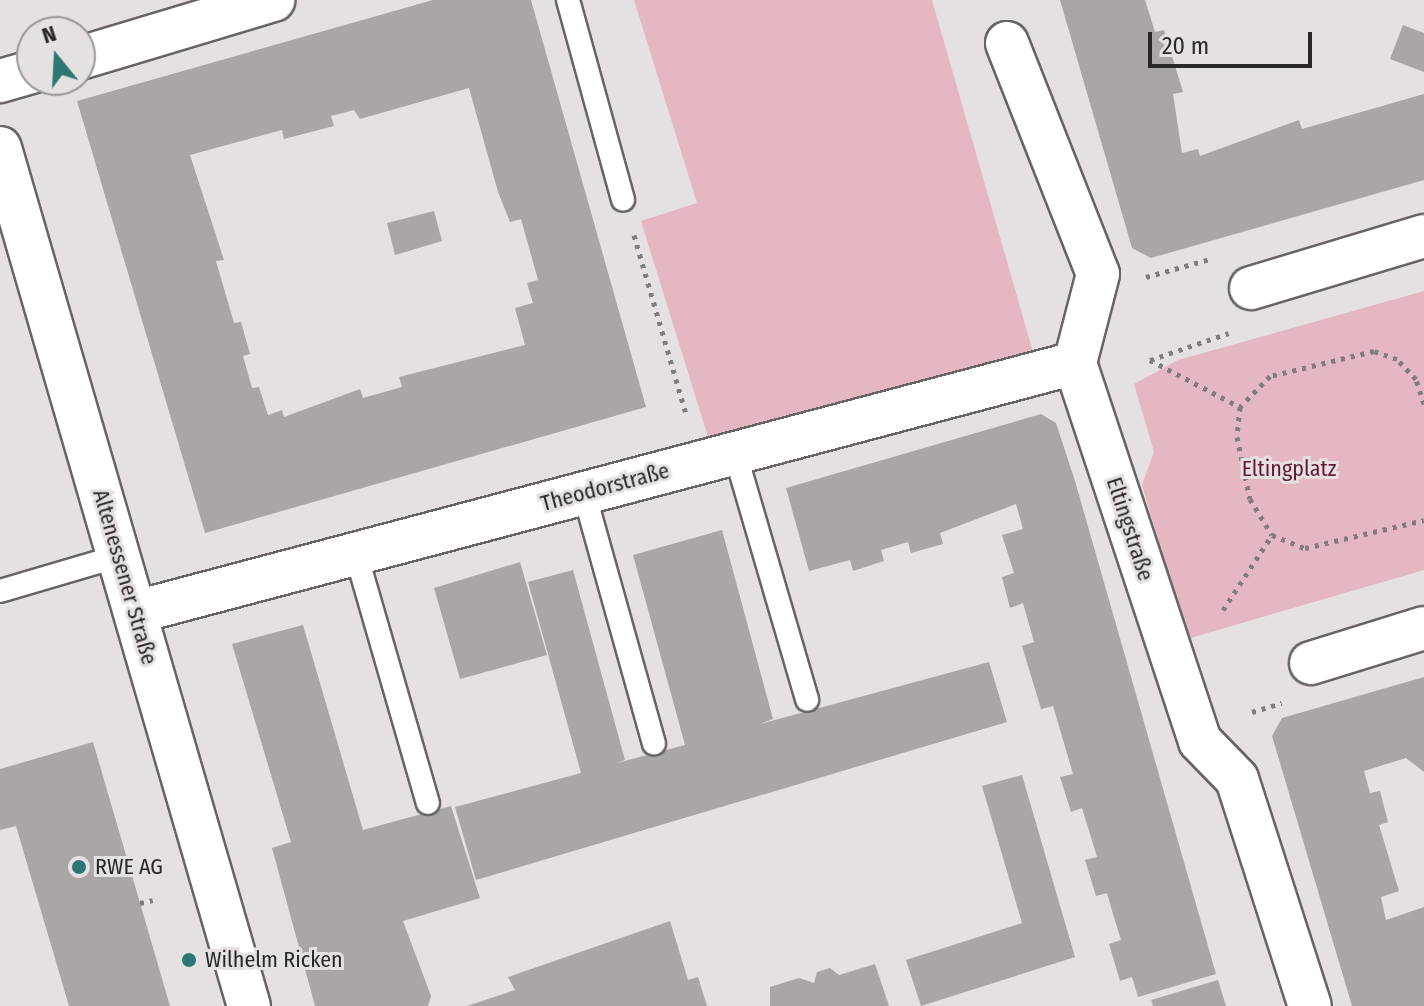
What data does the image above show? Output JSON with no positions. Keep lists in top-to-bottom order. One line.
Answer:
{"streets":{"street":["Theodorstraße","Eltingstraße","Altenessener Straße"]},"crossings":[["Theodorstraße","Eltingstraße"],["Theodorstraße","Altenessener Straße"]],"parks":["Eltingplatz"],"places":["RWE AG","Wilhelm Ricken"],"scale_bar":"20 m","north":"top"}
